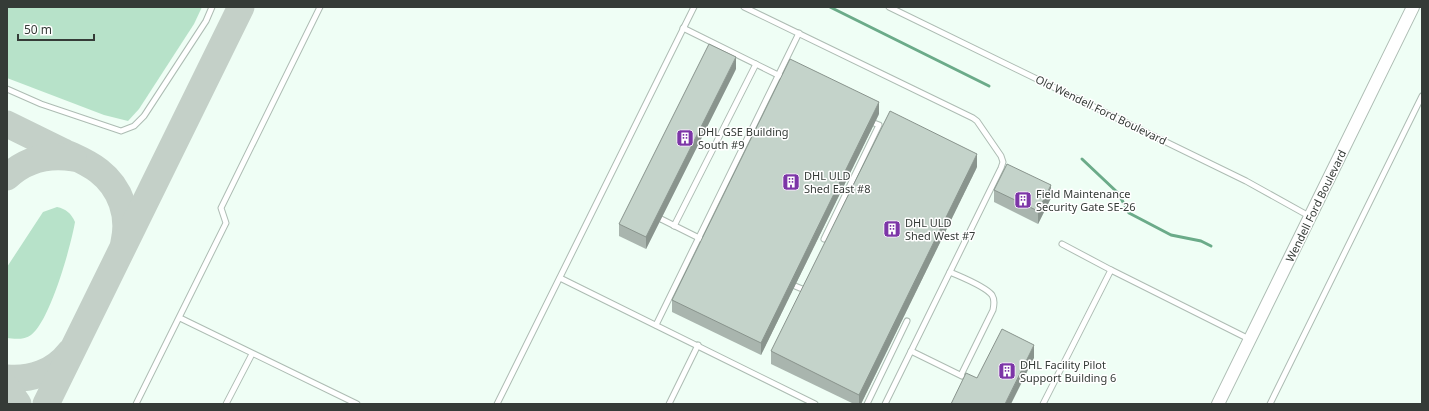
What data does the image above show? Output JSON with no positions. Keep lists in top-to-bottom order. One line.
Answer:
{"streets":{"street":["Wendell Ford Boulevard"],"lane":["Old Wendell Ford Boulevard"]},"crossings":[["Old Wendell Ford Boulevard","Wendell Ford Boulevard"]],"places":{"building":["DHL GSE Building South #9","DHL ULD Shed East #8","Field Maintenance Security Gate SE-26","DHL ULD Shed West #7","DHL Facility Pilot Support Building 6"]},"scale_bar":"50 m"}
